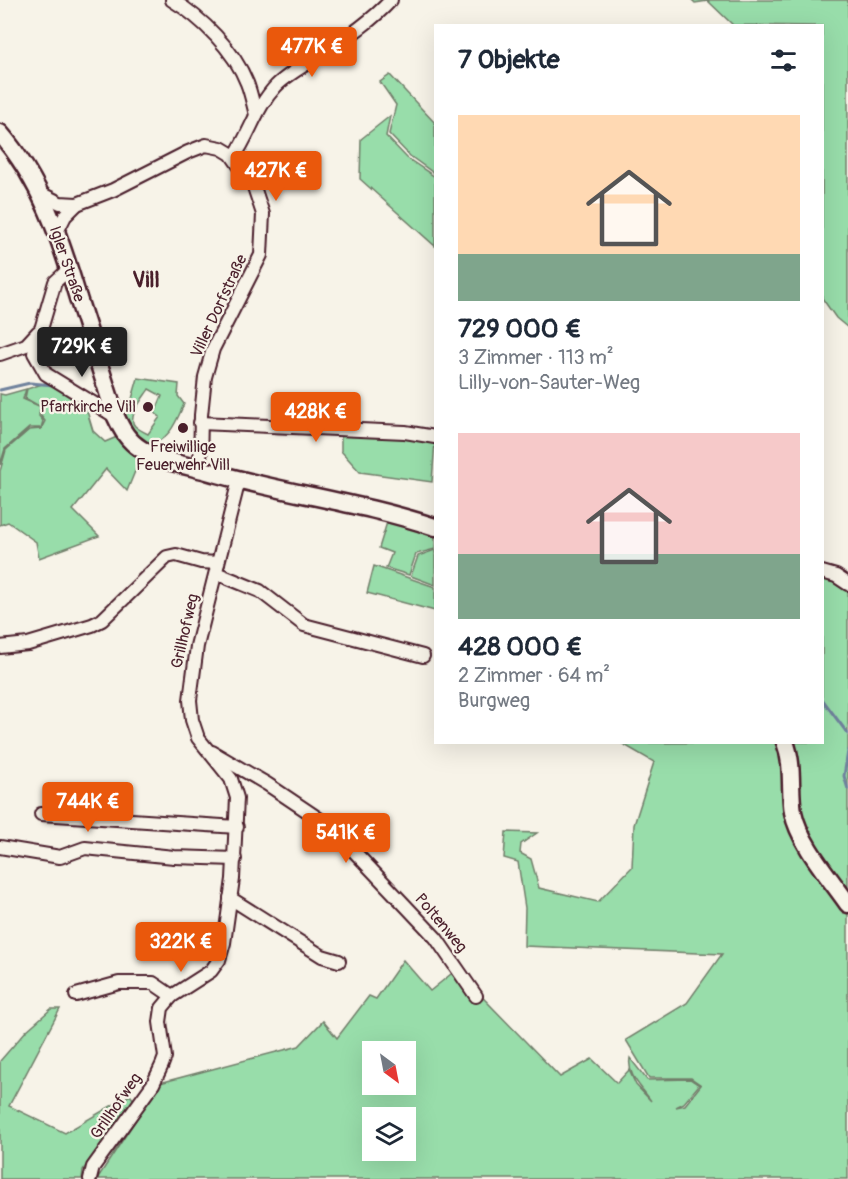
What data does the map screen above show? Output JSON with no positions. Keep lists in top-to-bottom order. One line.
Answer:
{"streets":{"main road":["Igler Straße"],"street":["Viller Dorfstraße","Grillhofweg","Poltenweg"]},"crossings":[["Igler Straße","Viller Dorfstraße"],["Igler Straße","Grillhofweg"],["Grillhofweg","Poltenweg"]],"districts":["Vill"],"places":["Pfarrkirche Vill","Freiwillige Feuerwehr Vill"],"north":"bottom right","page":{"heading":"7 Objekte","price":["477K €","427K €","729K €","428K €","744K €","541K €","322K €"],"list":[{"name":"729 000 €","note":"3 Zimmer · 113 m² · Lilly-von-Sauter-Weg"},{"name":"428 000 €","note":"2 Zimmer · 64 m² · Burgweg"}]}}
